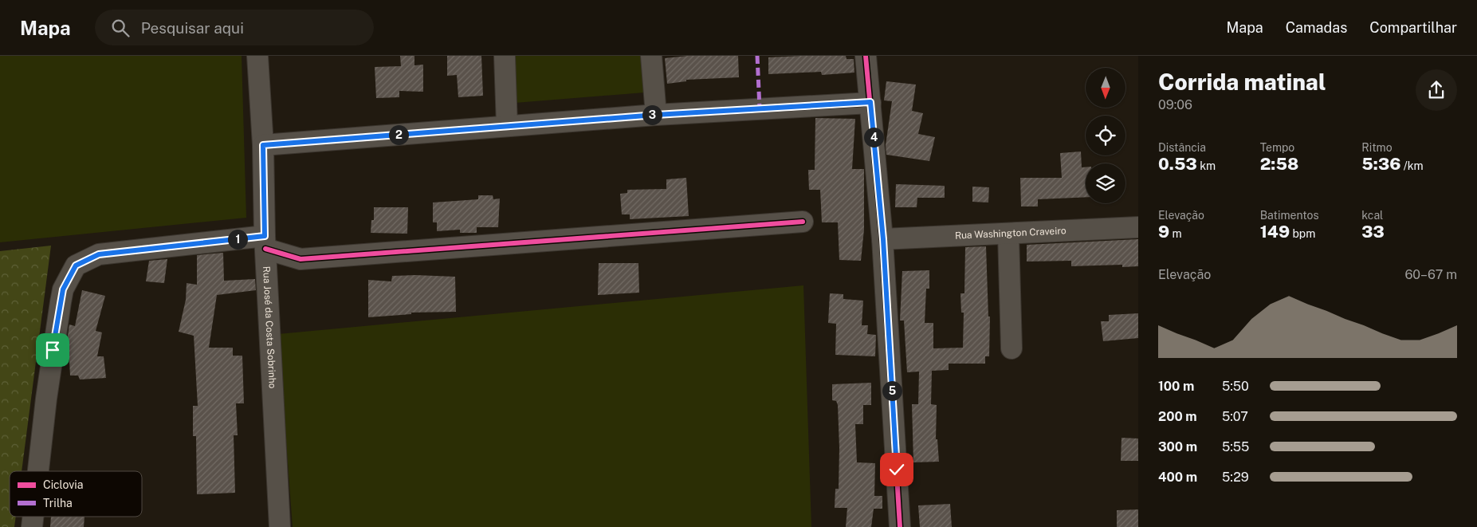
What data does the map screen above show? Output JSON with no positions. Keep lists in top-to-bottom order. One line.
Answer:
{"streets":{"street":["Rua Washington Craveiro","Rua José da Costa Sobrinho"]},"legend":["Ciclovia","Trilha"],"north":"bottom","page":{"header":"Mapa","search":"Pesquisar aqui","nav":["Mapa","Camadas","Compartilhar"],"heading":["Corrida matinal","09:06"],"pins":["3","2","4","1","5"],"stats":[["Distância","0.53 km"],["Tempo","2:58"],["Ritmo","5:36 /km"],["Elevação","9 m"],["Batimentos","149 bpm"],["kcal","33"]],"chart":["Elevação","60–67 m"],"list":[{"name":"100 m","note":"5:50"},{"name":"200 m","note":"5:07"},{"name":"300 m","note":"5:55"},{"name":"400 m","note":"5:29"}]}}
